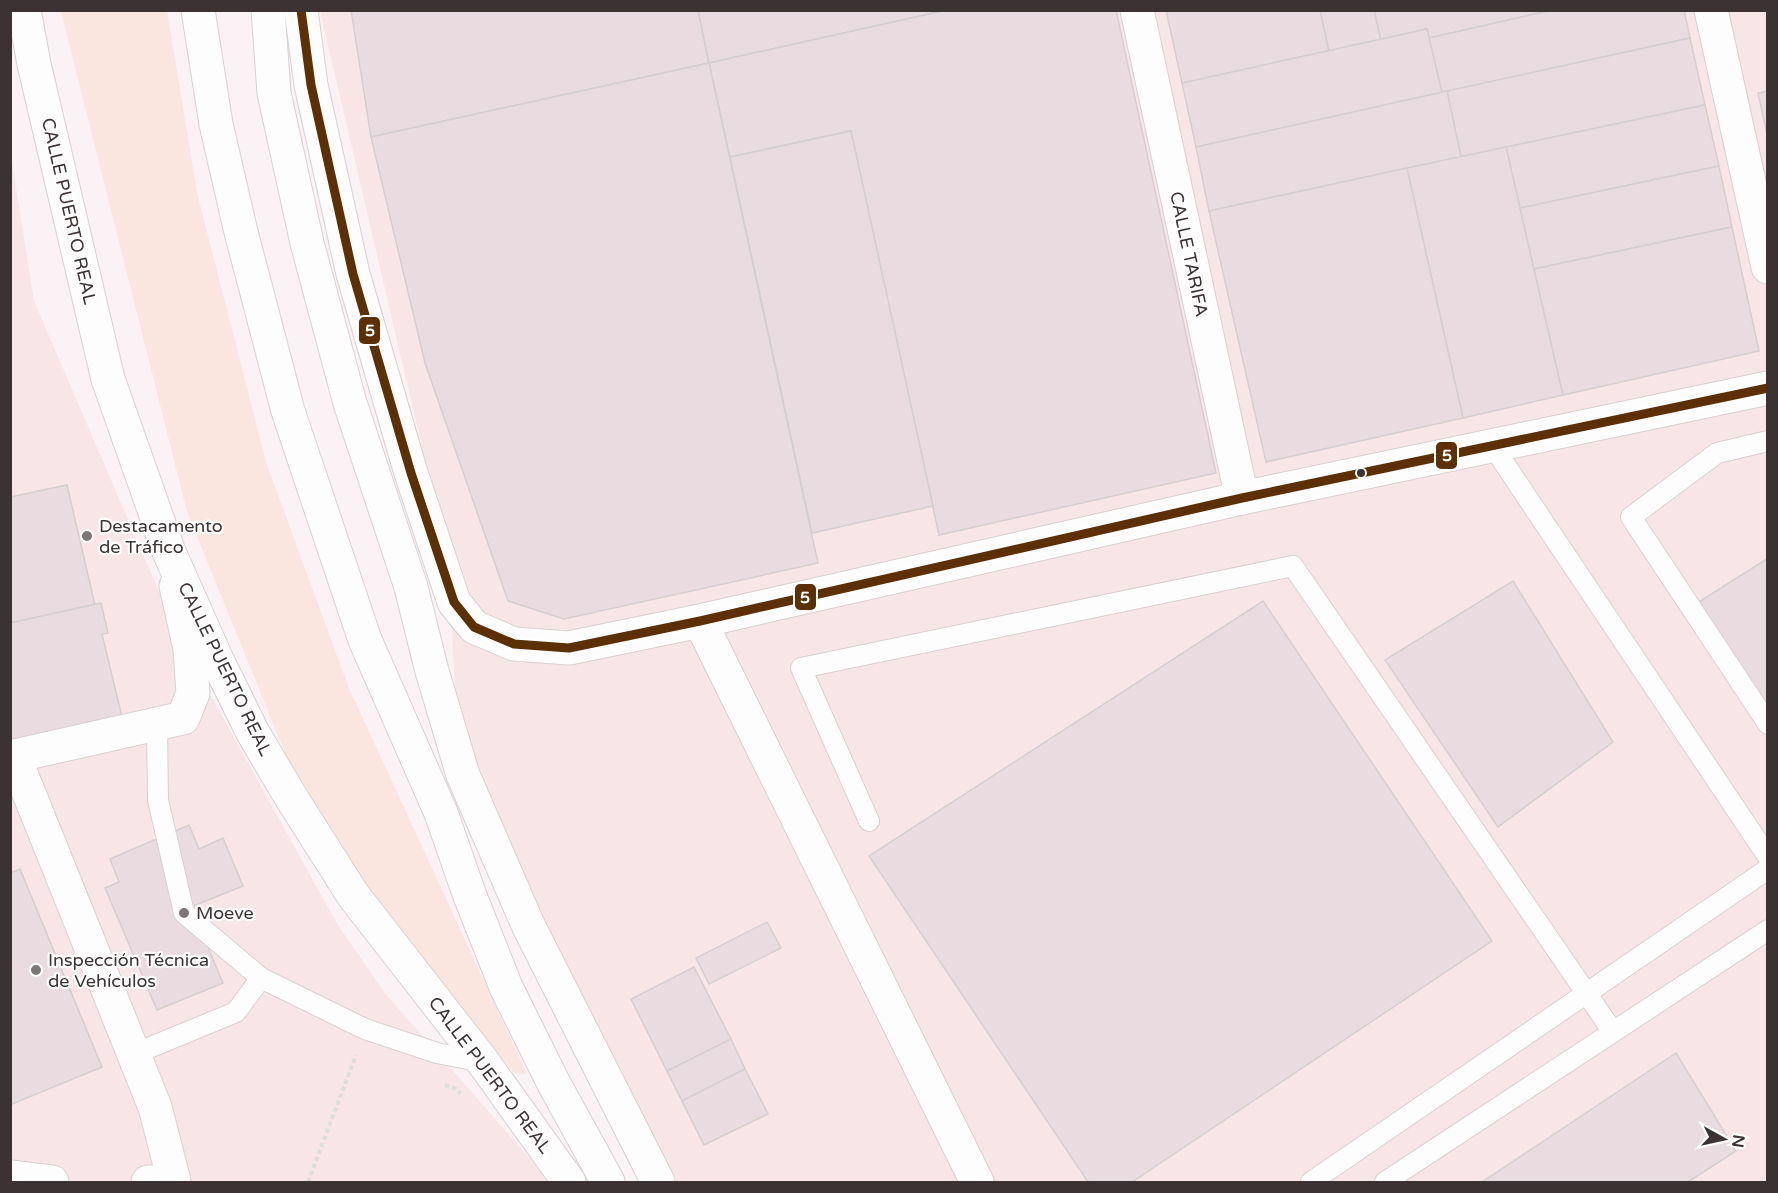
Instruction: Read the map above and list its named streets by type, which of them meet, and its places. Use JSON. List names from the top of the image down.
{
  "streets": {
    "main road": ["CALLE PUERTO REAL", "CALLE TARIFA"]
  },
  "places": ["Destacamento de Tráfico", "Moeve", "Inspección Técnica de Vehículos"],
  "lines": ["transit line 5"],
  "north": "right"
}
